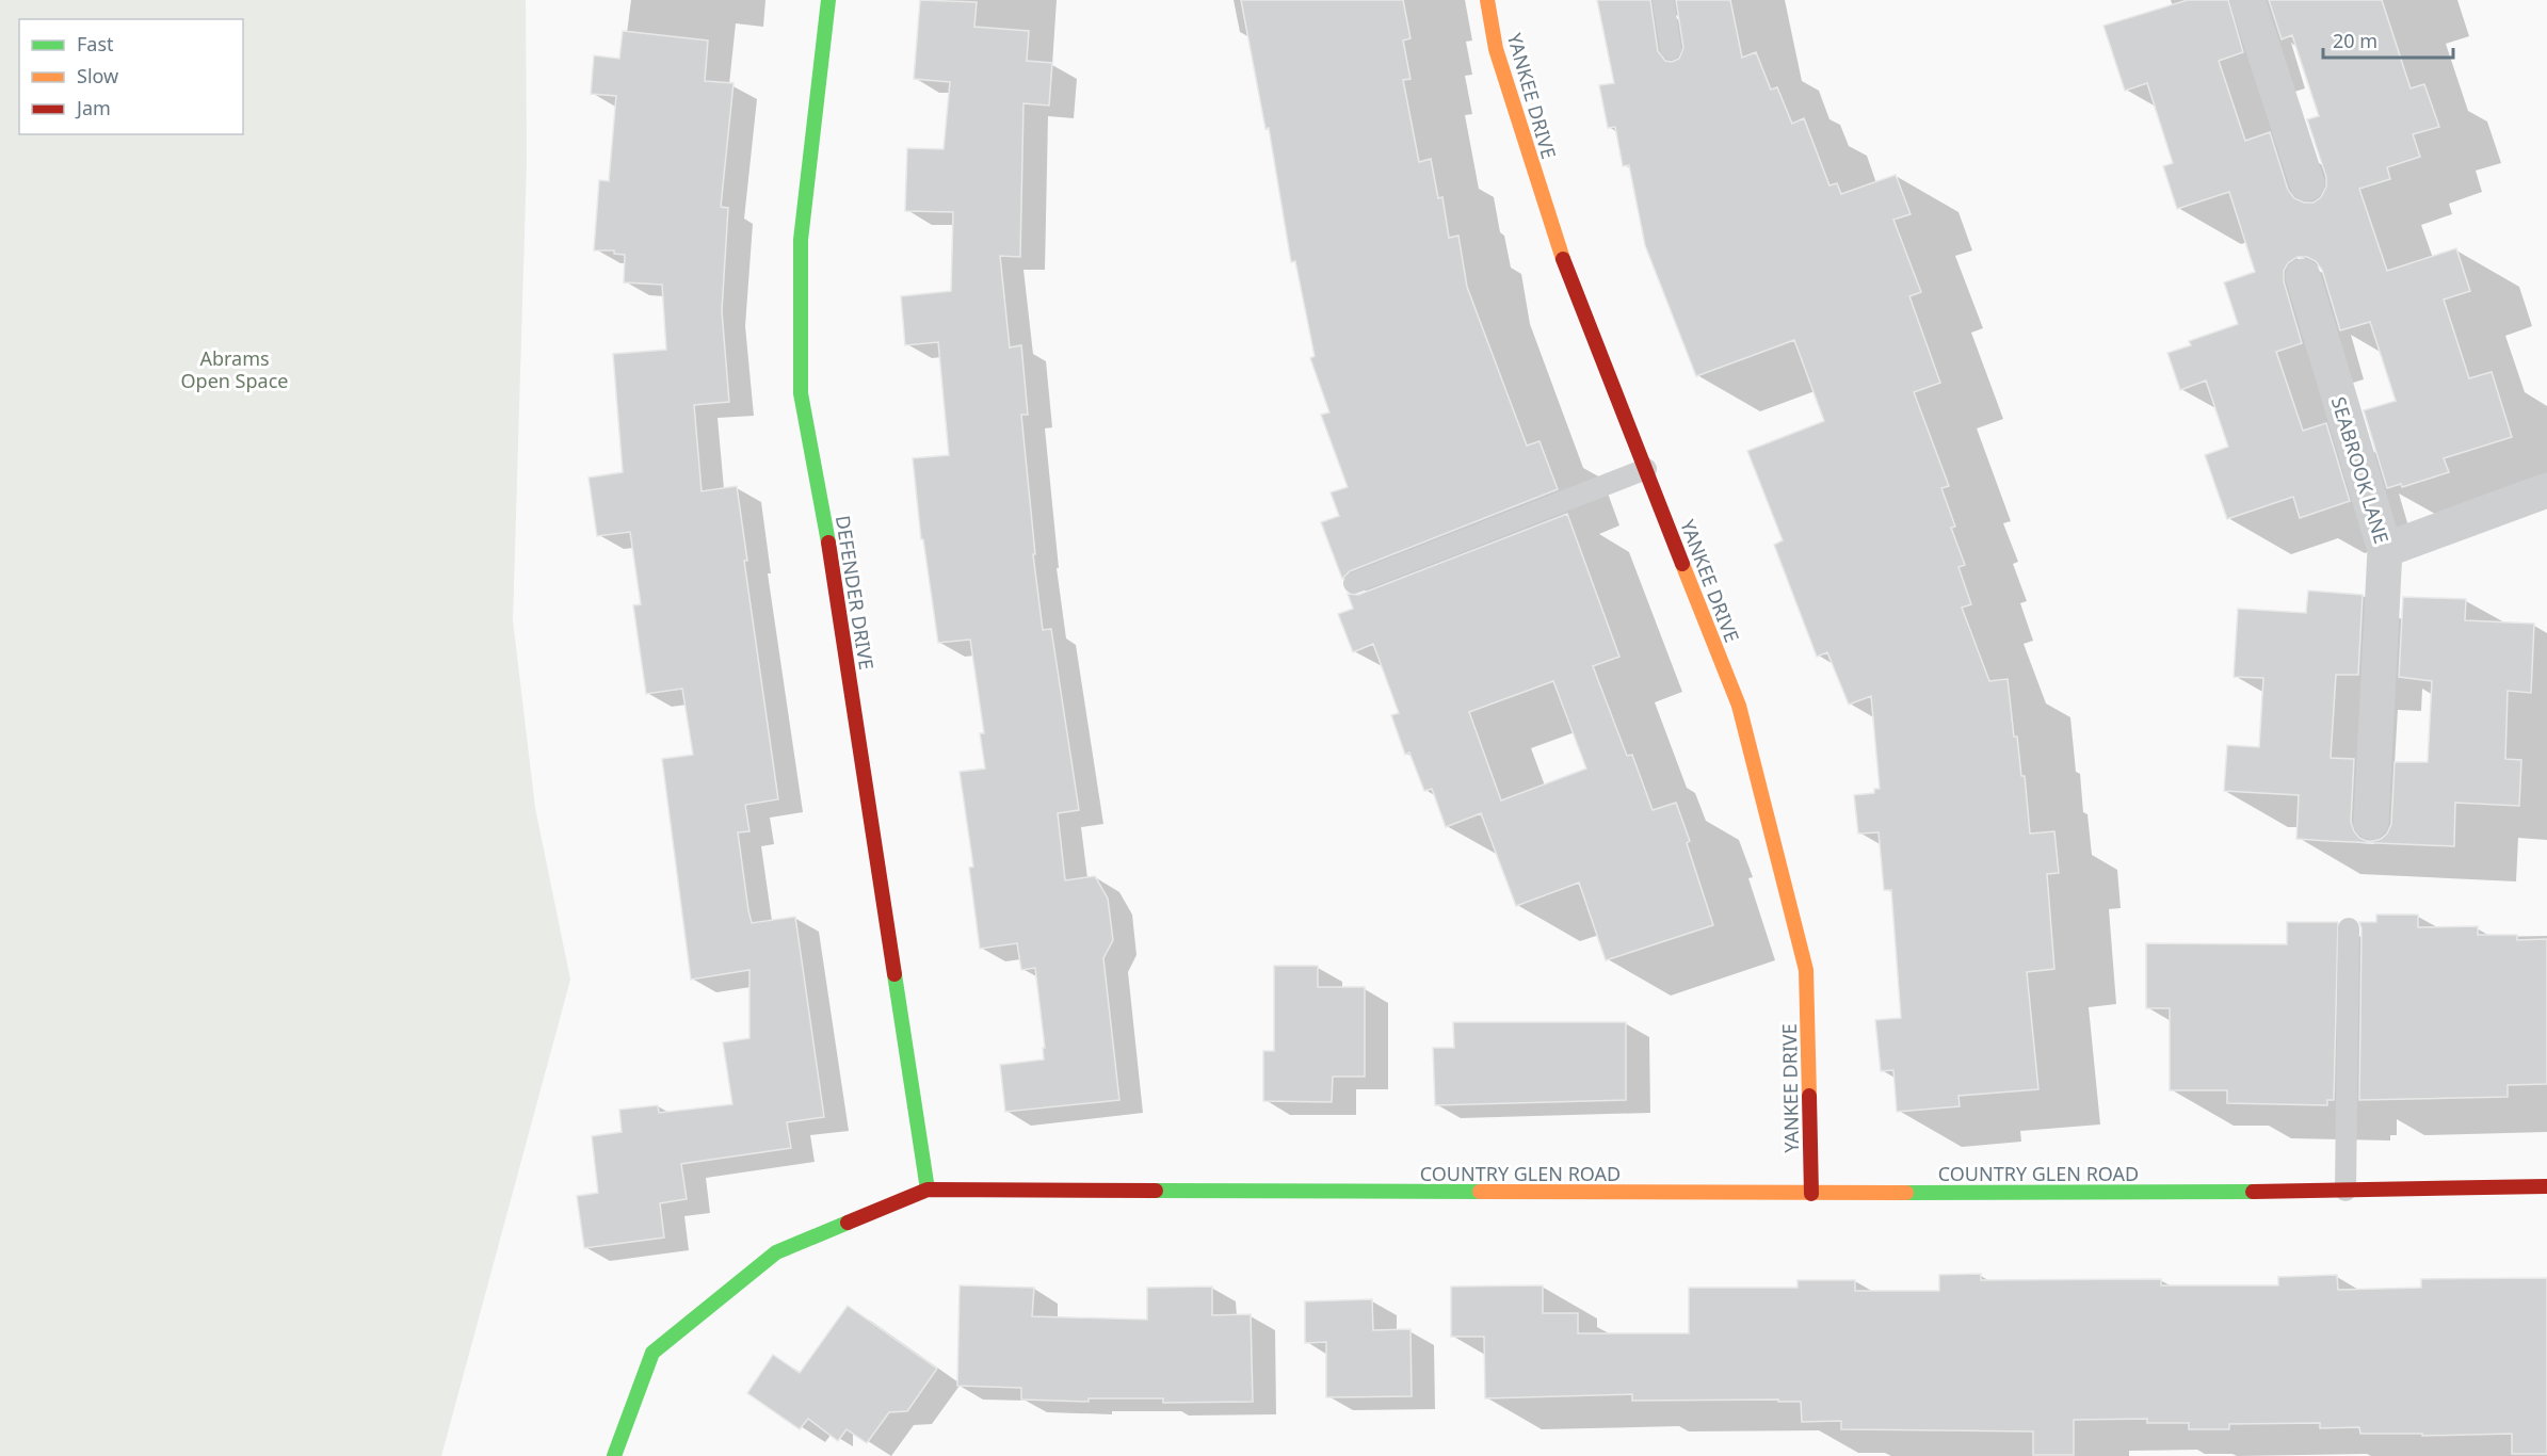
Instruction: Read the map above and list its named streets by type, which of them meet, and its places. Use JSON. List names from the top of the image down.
{
  "streets": {
    "street": [
      "YANKEE DRIVE",
      "SEABROOK LANE",
      "DEFENDER DRIVE",
      "COUNTRY GLEN ROAD"
    ]
  },
  "crossings": [
    ["YANKEE DRIVE", "COUNTRY GLEN ROAD"],
    ["DEFENDER DRIVE", "COUNTRY GLEN ROAD"]
  ],
  "parks": ["Abrams Open Space"],
  "legend": ["Fast", "Slow", "Jam"],
  "scale_bar": "20 m"
}
